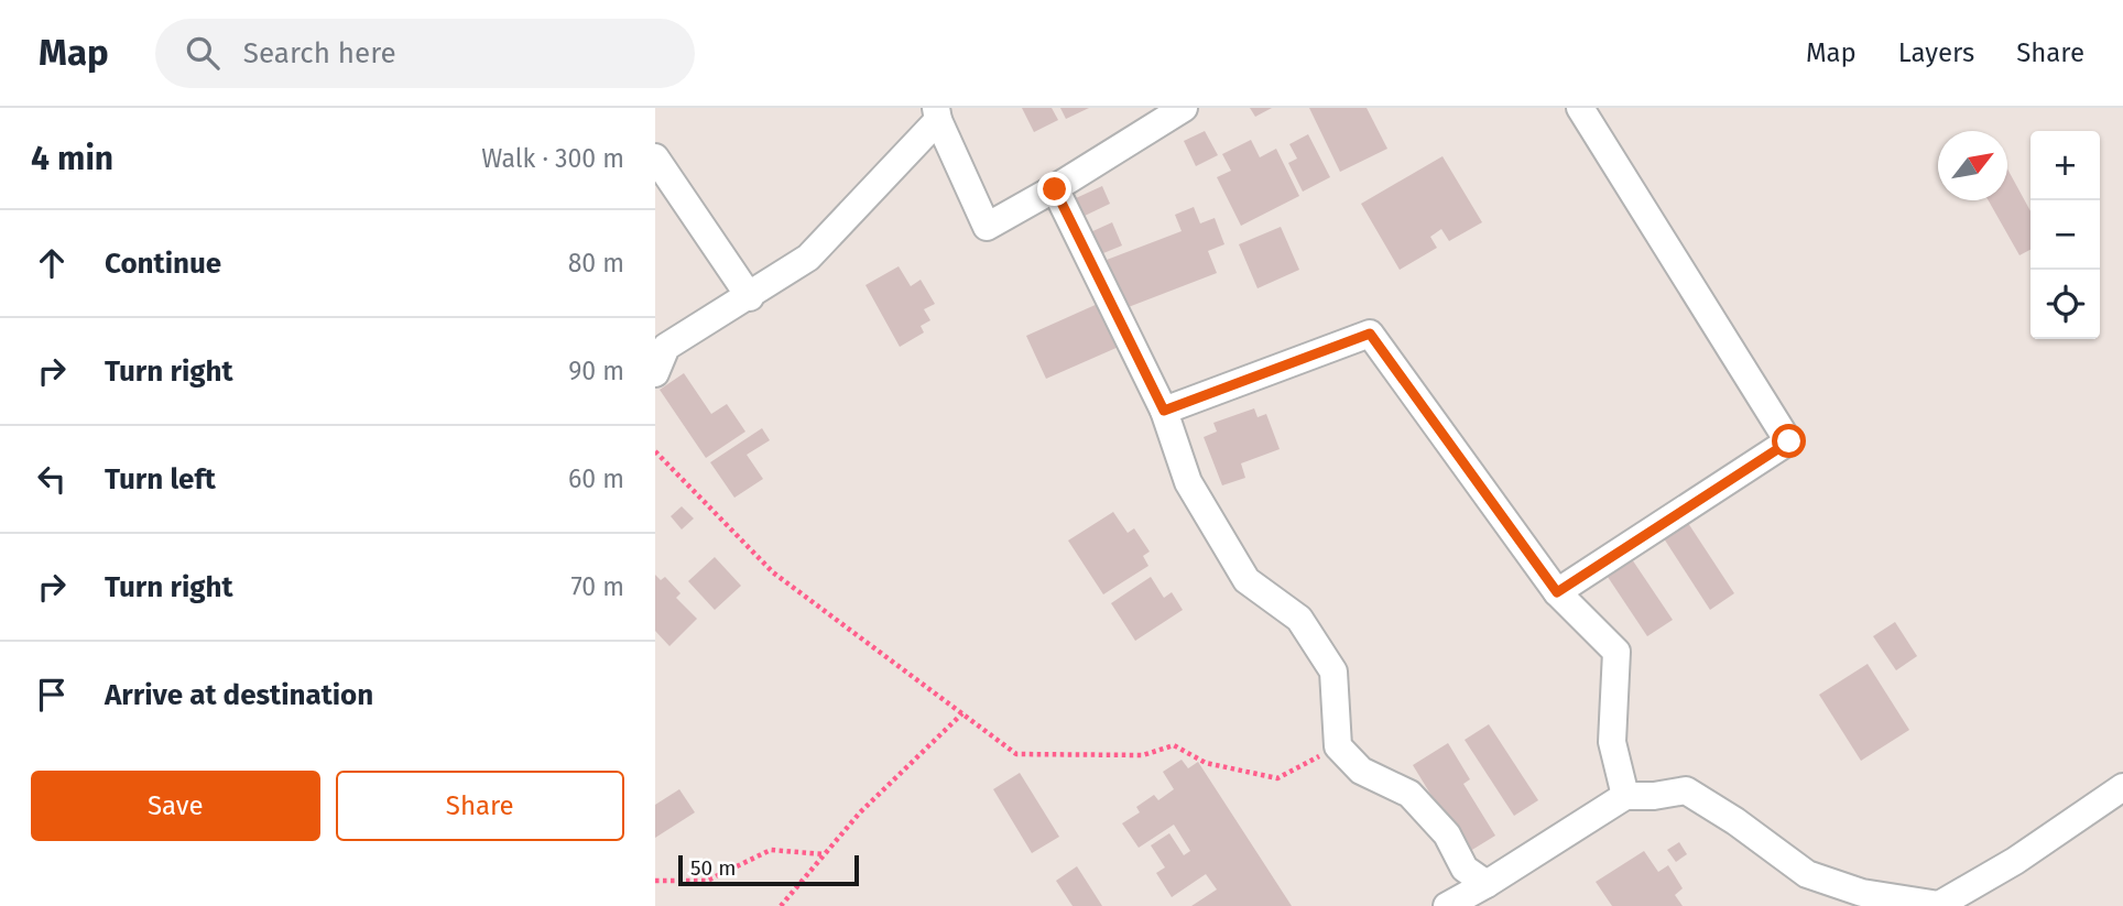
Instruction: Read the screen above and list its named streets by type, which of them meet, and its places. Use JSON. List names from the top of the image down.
{
  "scale_bar": "50 m",
  "north": "top right",
  "page": {
    "header": "Map",
    "search": "Search here",
    "nav": ["Map", "Layers", "Share"],
    "heading": ["4 min", "Walk · 300 m"],
    "map_buttons": ["+", "−"],
    "list": [
      ["Continue", "80 m"],
      ["Turn right", "90 m"],
      ["Turn left", "60 m"],
      ["Turn right", "70 m"],
      "Arrive at destination"
    ],
    "buttons": ["Save", "Share"],
    "scale": "50 m"
  }
}
